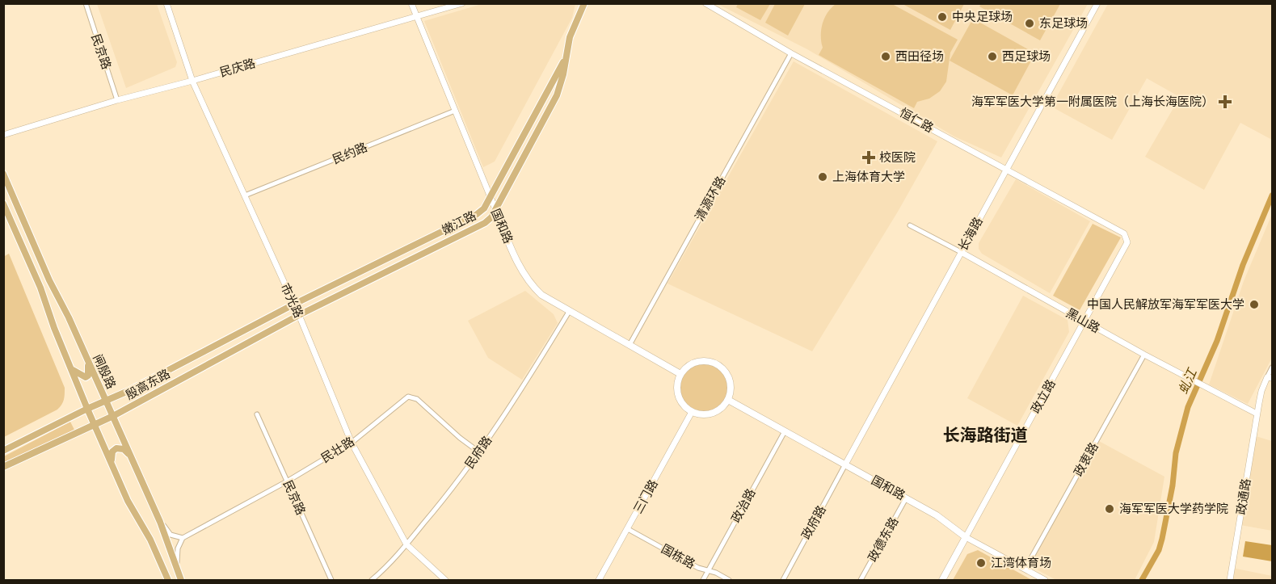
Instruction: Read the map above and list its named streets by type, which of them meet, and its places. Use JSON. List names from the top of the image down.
{
  "streets": {
    "main road": [
      "嫩江路",
      "国和路",
      "闸殷路",
      "殷高东路",
      "政立路"
    ],
    "street": [
      "民京路",
      "民庆路",
      "恒仁路",
      "民约路",
      "清源环路",
      "长海路",
      "市光路",
      "黑山路",
      "民壮路",
      "民府路",
      "政衷路",
      "三门路",
      "政通路",
      "政治路",
      "政府路",
      "政德东路",
      "国栋路"
    ]
  },
  "crossings": [
    ["民京路", "民庆路"],
    ["民京路", "民壮路"],
    ["民庆路", "国和路"],
    ["民庆路", "市光路"],
    ["恒仁路", "清源环路"],
    ["恒仁路", "长海路"],
    ["恒仁路", "政立路"],
    ["民约路", "国和路"],
    ["民约路", "市光路"],
    ["清源环路", "国和路"],
    ["嫩江路", "国和路"],
    ["嫩江路", "市光路"],
    ["嫩江路", "殷高东路"],
    ["国和路", "长海路"],
    ["国和路", "政立路"],
    ["国和路", "民府路"],
    ["国和路", "三门路"],
    ["国和路", "政治路"],
    ["国和路", "政府路"],
    ["国和路", "政德东路"],
    ["长海路", "黑山路"],
    ["长海路", "政府路"],
    ["市光路", "殷高东路"],
    ["市光路", "民壮路"],
    ["市光路", "民府路"],
    ["黑山路", "政立路"],
    ["黑山路", "政衷路"],
    ["黑山路", "政通路"],
    ["闸殷路", "殷高东路"],
    ["民壮路", "民府路"],
    ["三门路", "国栋路"],
    ["政治路", "国栋路"]
  ],
  "districts": ["长海路街道"],
  "water": ["虬江"],
  "places": {
    "other": [
      "中央足球场",
      "东足球场",
      "西田径场",
      "西足球场",
      "上海体育大学",
      "中国人民解放军海军军医大学",
      "海军军医大学药学院",
      "江湾体育场"
    ],
    "health": ["海军军医大学第一附属医院（上海长海医院）", "校医院"]
  }
}
